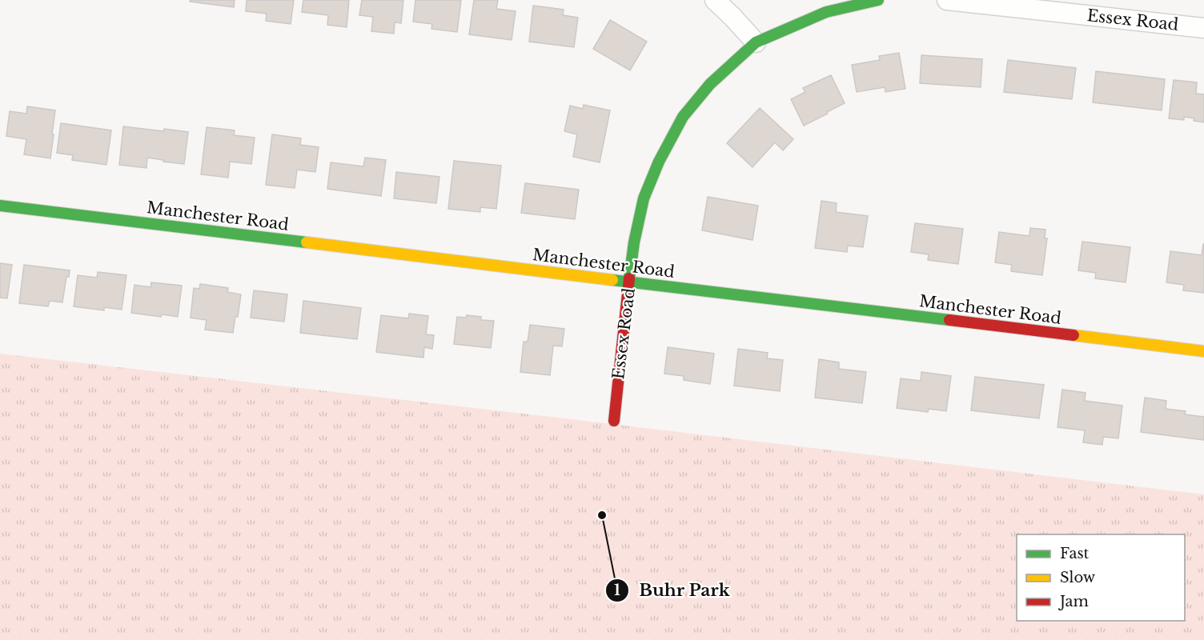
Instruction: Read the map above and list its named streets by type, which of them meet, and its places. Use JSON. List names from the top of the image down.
{
  "streets": {
    "street": ["Essex Road", "Manchester Road"]
  },
  "crossings": [
    ["Essex Road", "Manchester Road"]
  ],
  "places": ["Buhr Park"],
  "legend": ["Fast", "Slow", "Jam"]
}
